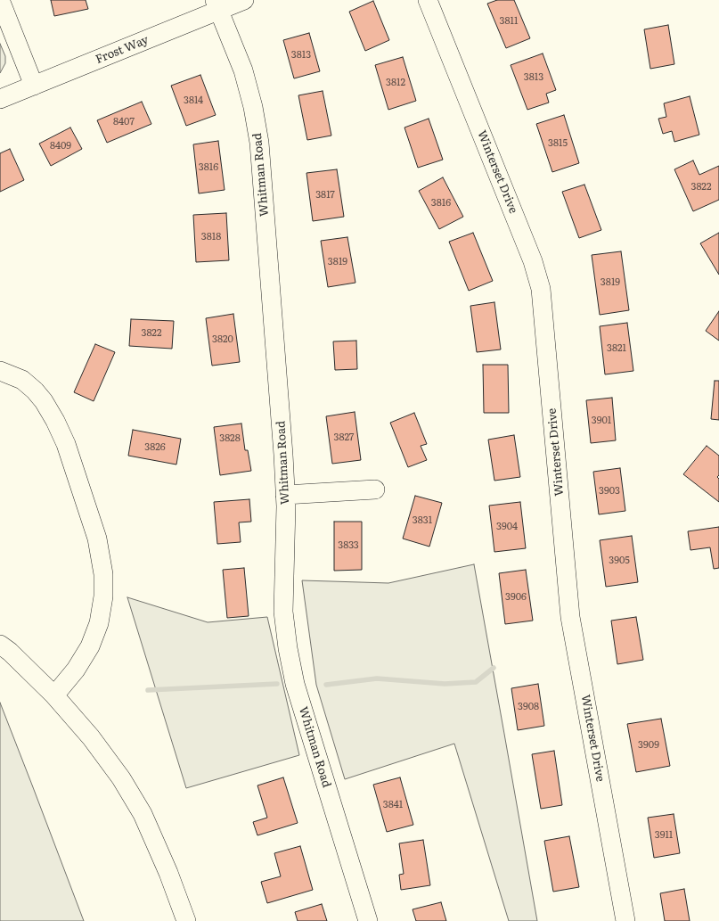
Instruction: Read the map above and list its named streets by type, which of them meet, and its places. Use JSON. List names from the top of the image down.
{
  "streets": {
    "street": ["Frost Way", "Winterset Drive", "Whitman Road"]
  },
  "crossings": [
    ["Frost Way", "Whitman Road"]
  ],
  "house_numbers": [
    "3811",
    "3813",
    "3813",
    "3812",
    "3814",
    "8407",
    "3815",
    "8409",
    "3816",
    "3822",
    "3817",
    "3816",
    "3818",
    "3819",
    "3819",
    "3822",
    "3820",
    "3821",
    "3901",
    "3827",
    "3828",
    "3826",
    "3903",
    "3831",
    "3904",
    "3833",
    "3905",
    "3906",
    "3908",
    "3909",
    "3841",
    "3911"
  ]
}
